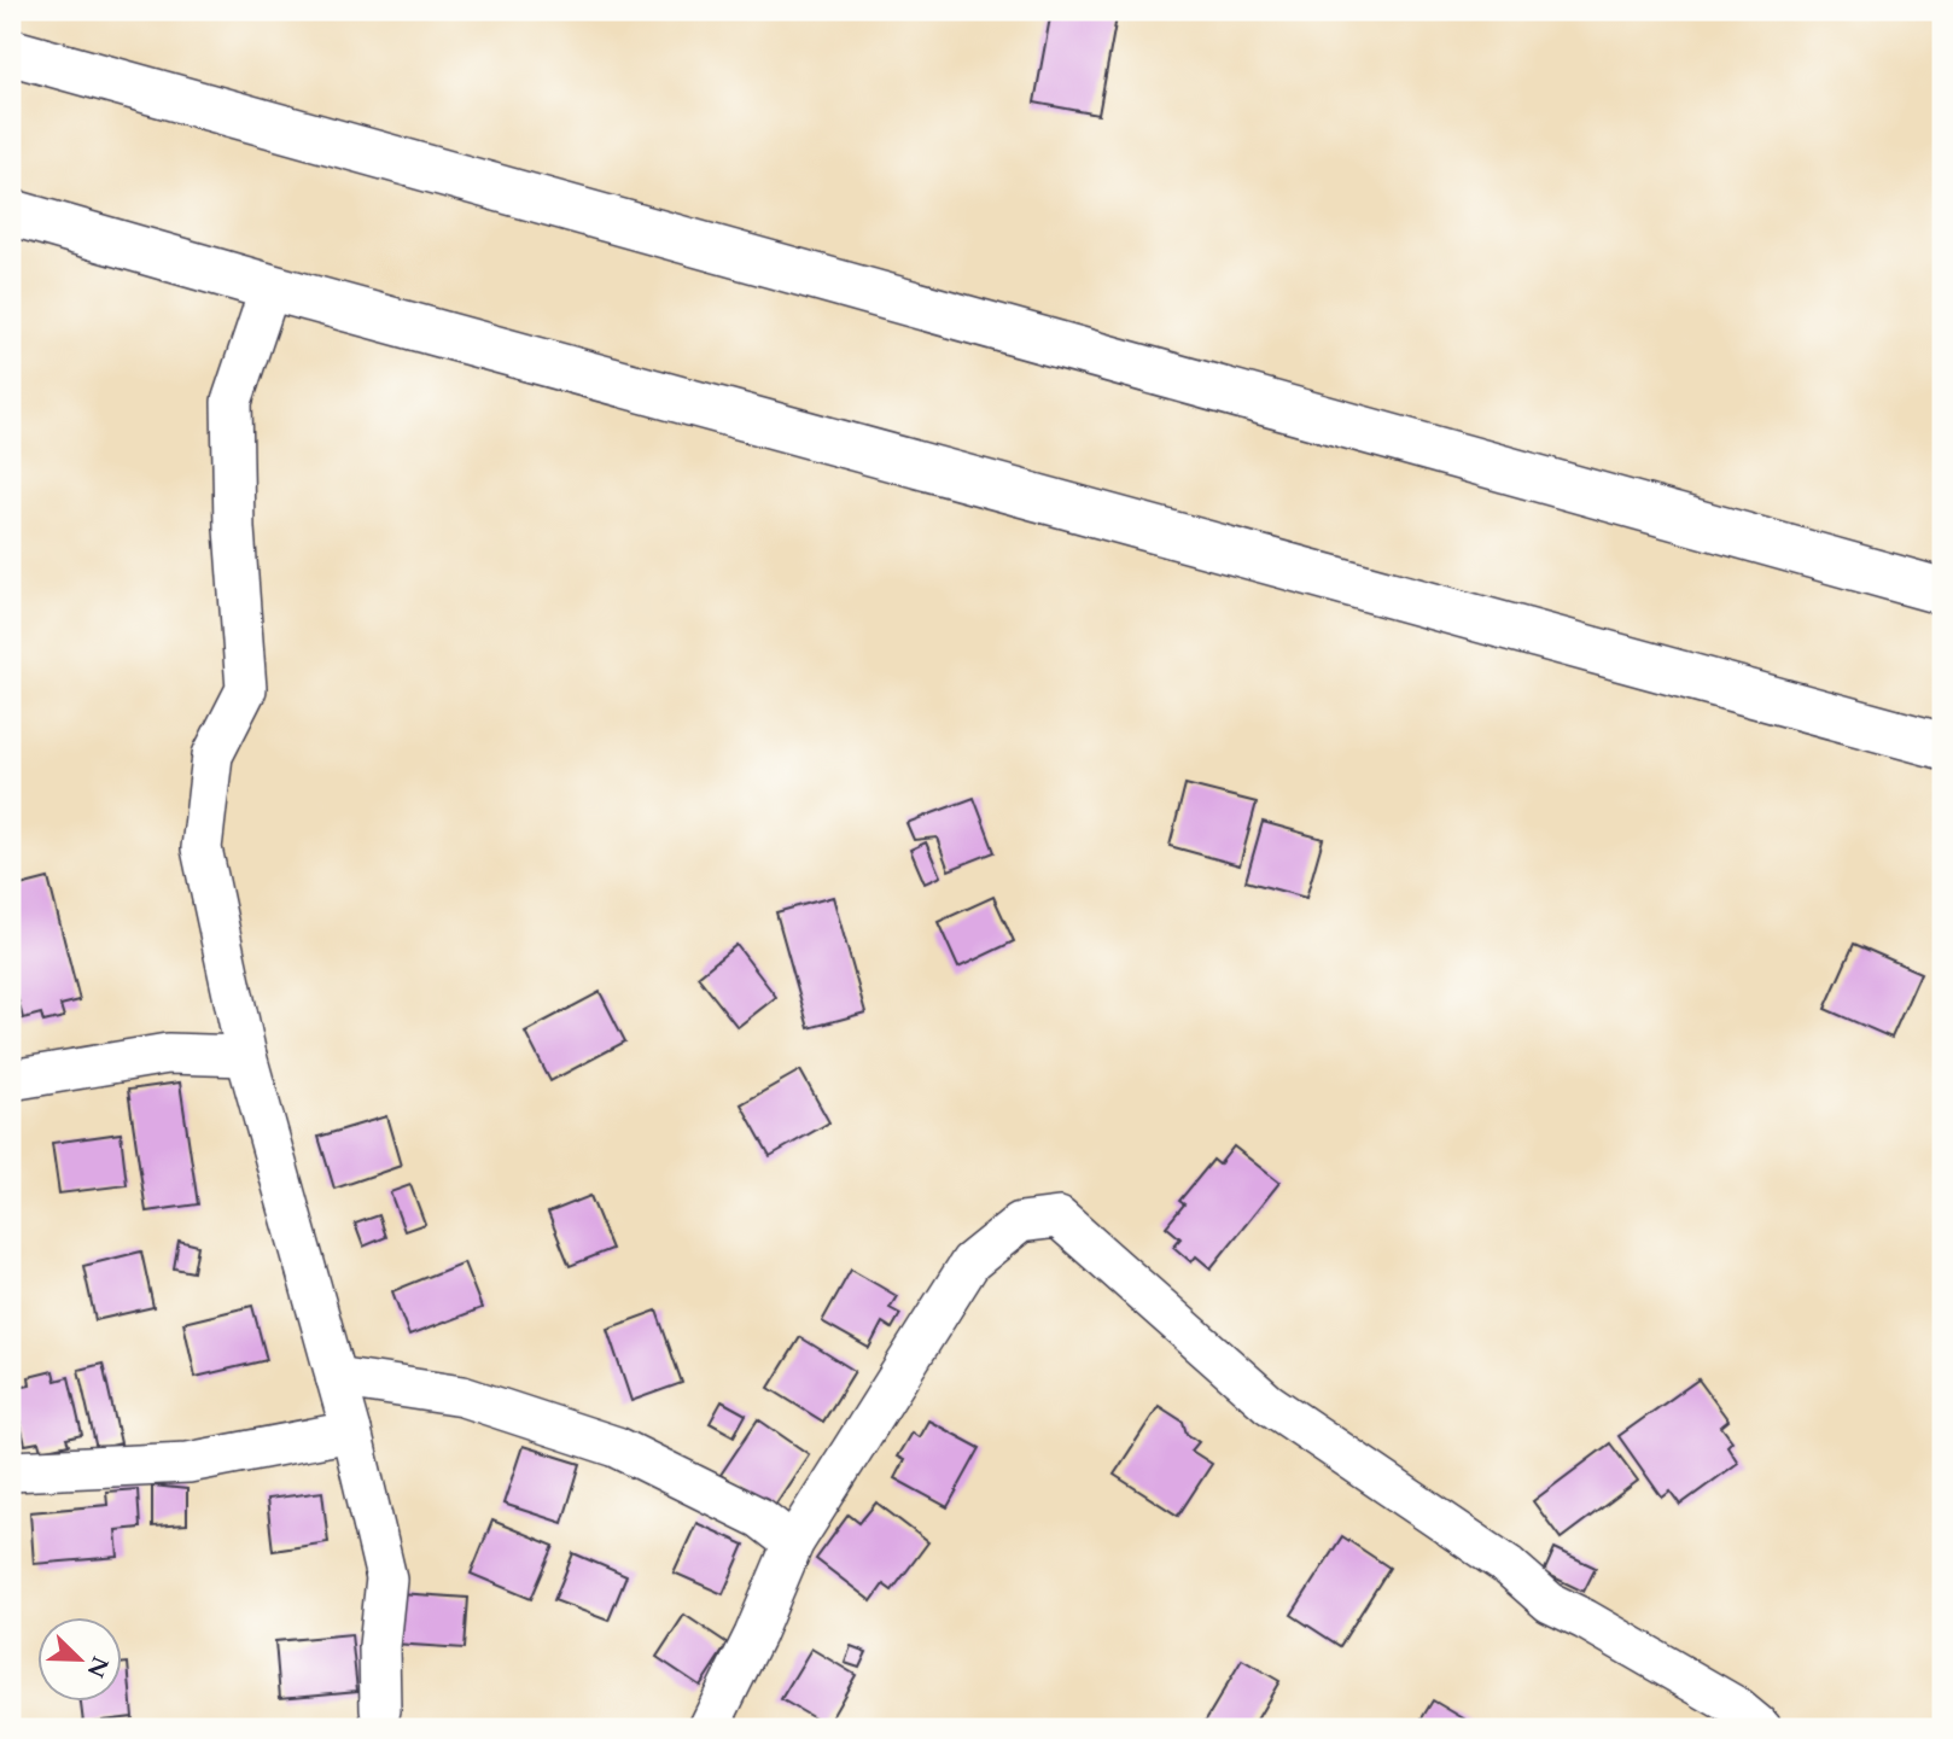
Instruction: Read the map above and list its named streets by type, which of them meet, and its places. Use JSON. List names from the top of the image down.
{
  "north": "bottom right"
}
